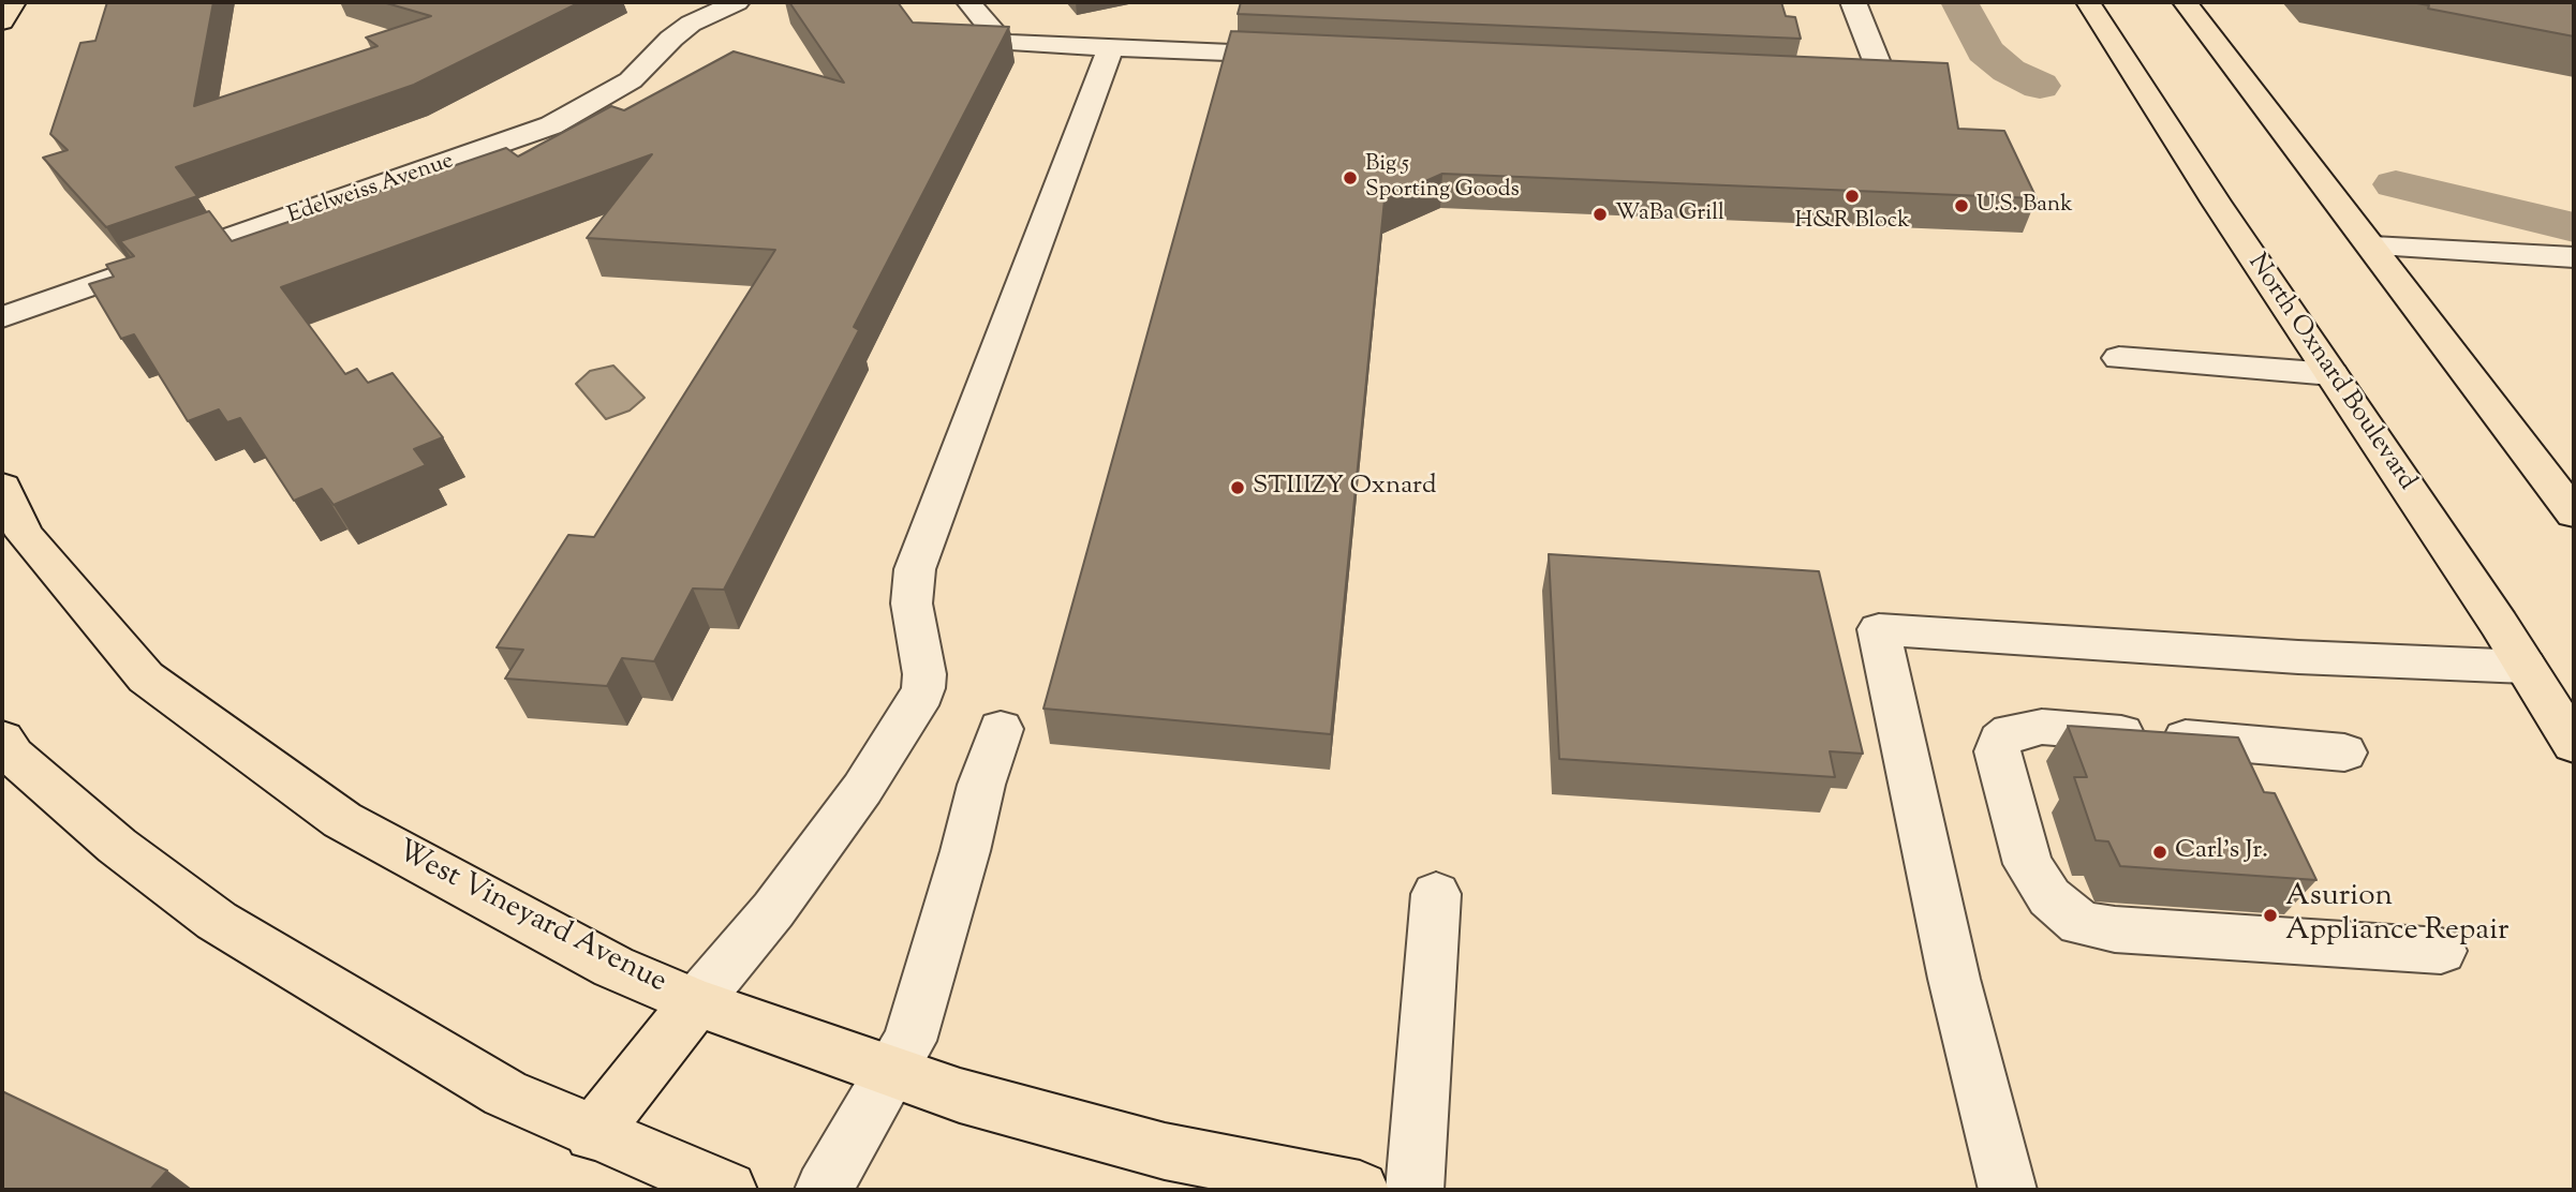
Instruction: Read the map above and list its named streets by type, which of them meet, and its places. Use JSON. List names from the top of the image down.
{
  "streets": {
    "main road": ["North Oxnard Boulevard", "West Vineyard Avenue"],
    "street": ["Edelweiss Avenue"]
  },
  "places": [
    "Big 5 Sporting Goods",
    "H&R Block",
    "U.S. Bank",
    "WaBa Grill",
    "STIIIZY Oxnard",
    "Carl's Jr.",
    "Asurion Appliance Repair"
  ]
}
